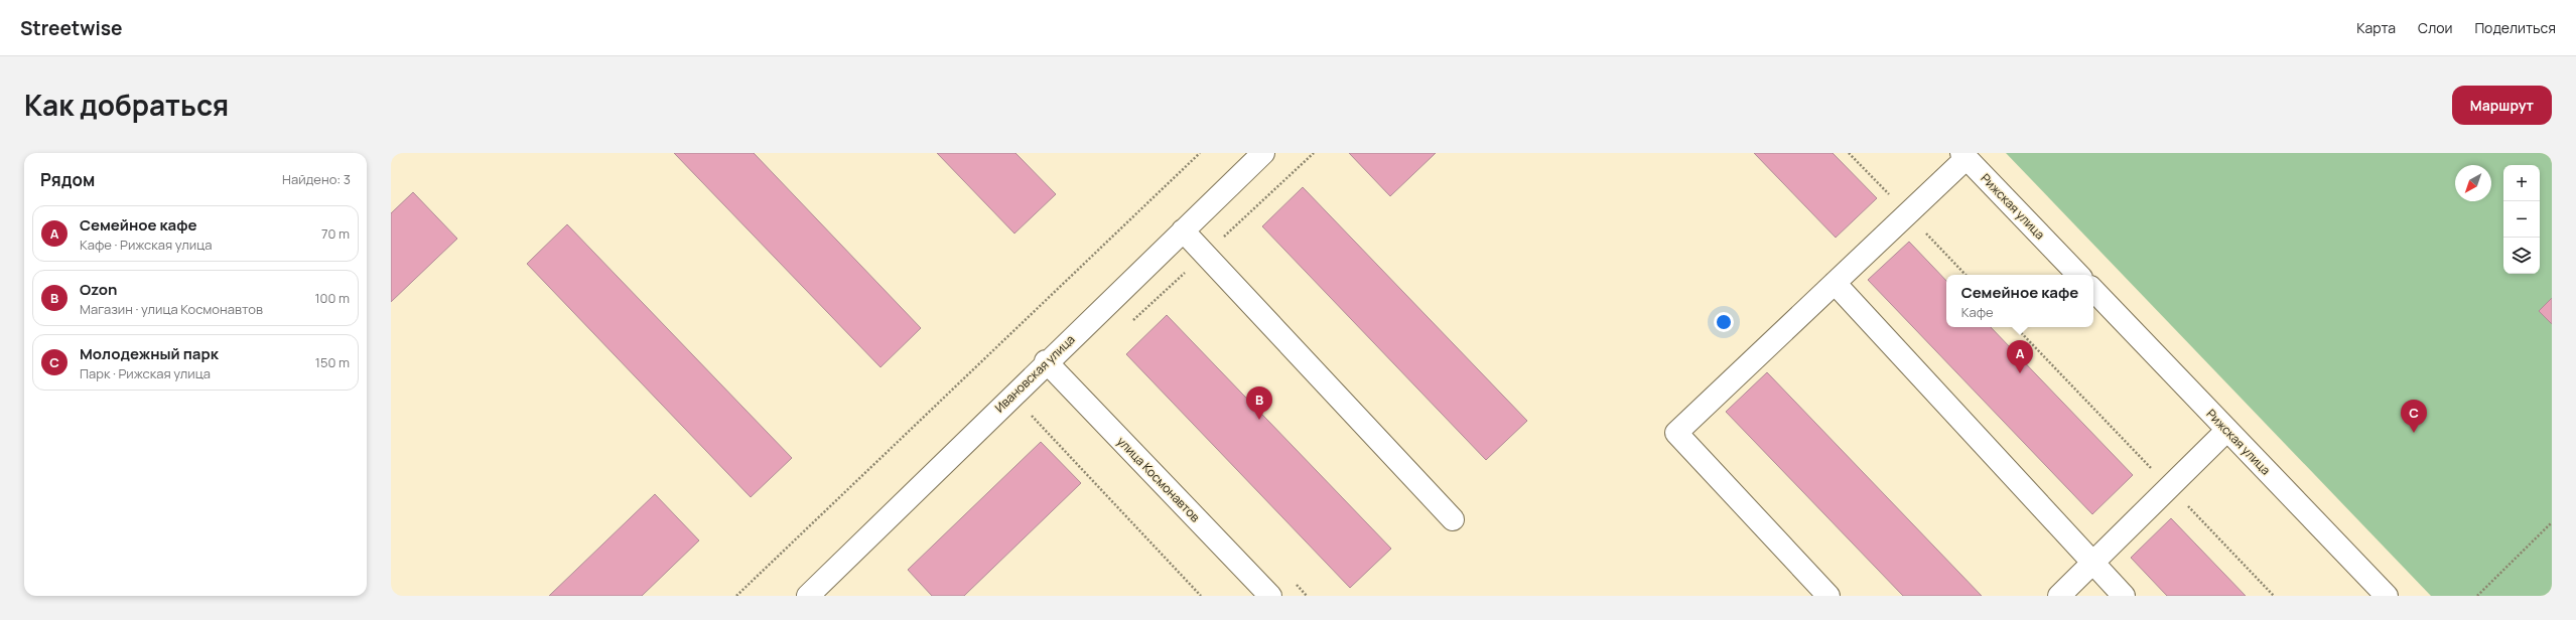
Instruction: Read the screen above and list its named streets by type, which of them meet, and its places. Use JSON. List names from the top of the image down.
{
  "streets": {
    "street": ["Рижская улица", "Ивановская улица", "улица Космонавтов"]
  },
  "crossings": [
    ["Ивановская улица", "улица Космонавтов"]
  ],
  "north": "bottom left",
  "page": {
    "header": "Streetwise",
    "nav": ["Карта", "Слои", "Поделиться"],
    "title": "Как добраться",
    "buttons": "Маршрут",
    "heading": ["Рядом", "Найдено: 3"],
    "map_buttons": ["+", "−"],
    "list": [
      {
        "mark": "A",
        "name": "Семейное кафе",
        "note": "Кафе · Рижская улица",
        "value": "70 m"
      },
      {
        "mark": "B",
        "name": "Ozon",
        "note": "Магазин · улица Космонавтов",
        "value": "100 m"
      },
      {
        "mark": "C",
        "name": "Молодежный парк",
        "note": "Парк · Рижская улица",
        "value": "150 m"
      }
    ],
    "popup": ["Семейное кафе", "Кафе"],
    "pins": ["A", "B", "C"]
  }
}
